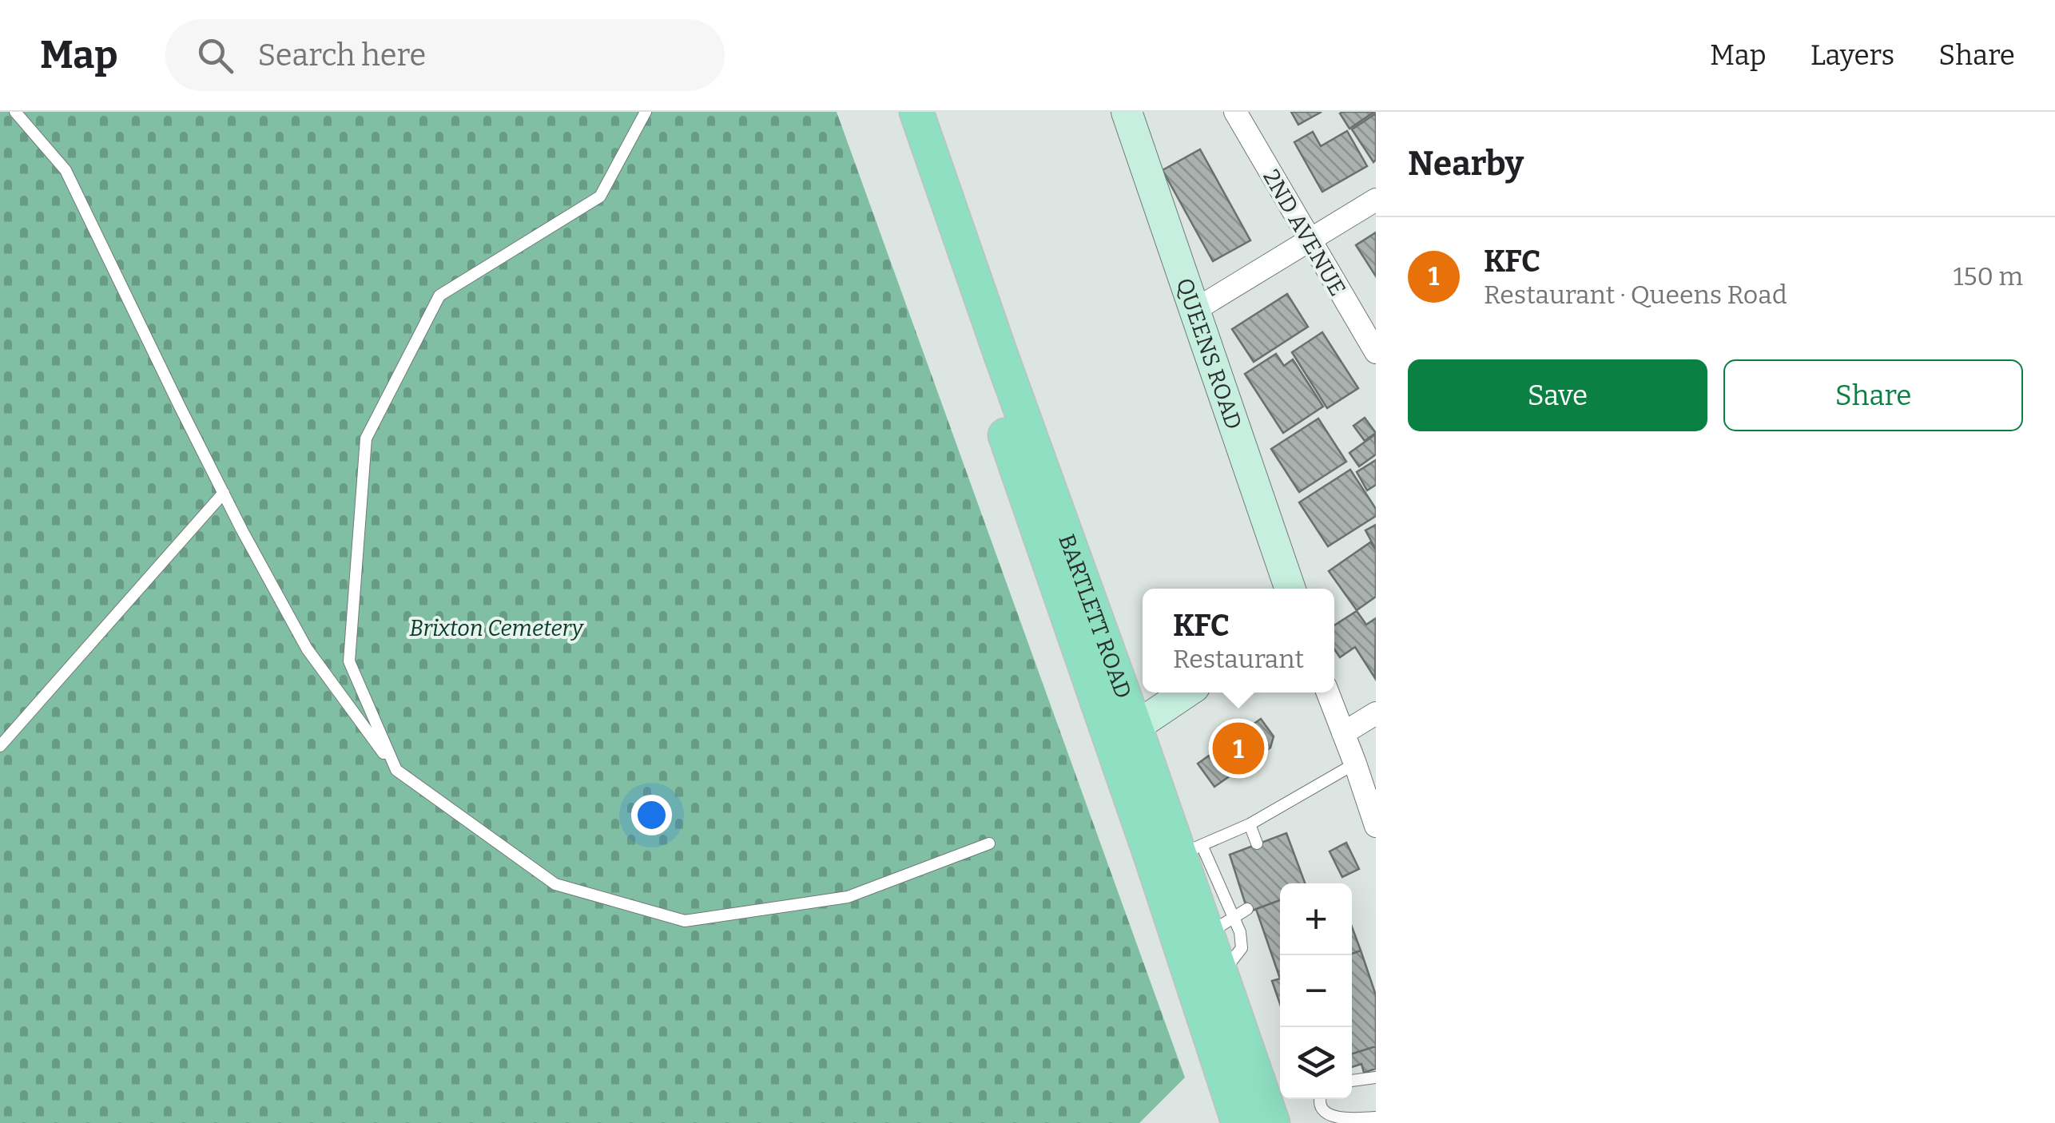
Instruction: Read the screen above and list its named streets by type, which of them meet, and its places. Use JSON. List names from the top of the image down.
{
  "streets": {
    "main road": ["QUEENS ROAD", "BARTLETT ROAD"],
    "street": ["2ND AVENUE"]
  },
  "parks": ["Brixton Cemetery"],
  "page": {
    "header": "Map",
    "search": "Search here",
    "nav": ["Map", "Layers", "Share"],
    "heading": "Nearby",
    "list": [
      {
        "mark": "1",
        "name": "KFC",
        "note": "Restaurant · Queens Road",
        "value": "150 m"
      }
    ],
    "buttons": ["Save", "Share"],
    "popup": ["KFC", "Restaurant"],
    "pins": "1",
    "map_buttons": ["+", "−"]
  }
}
